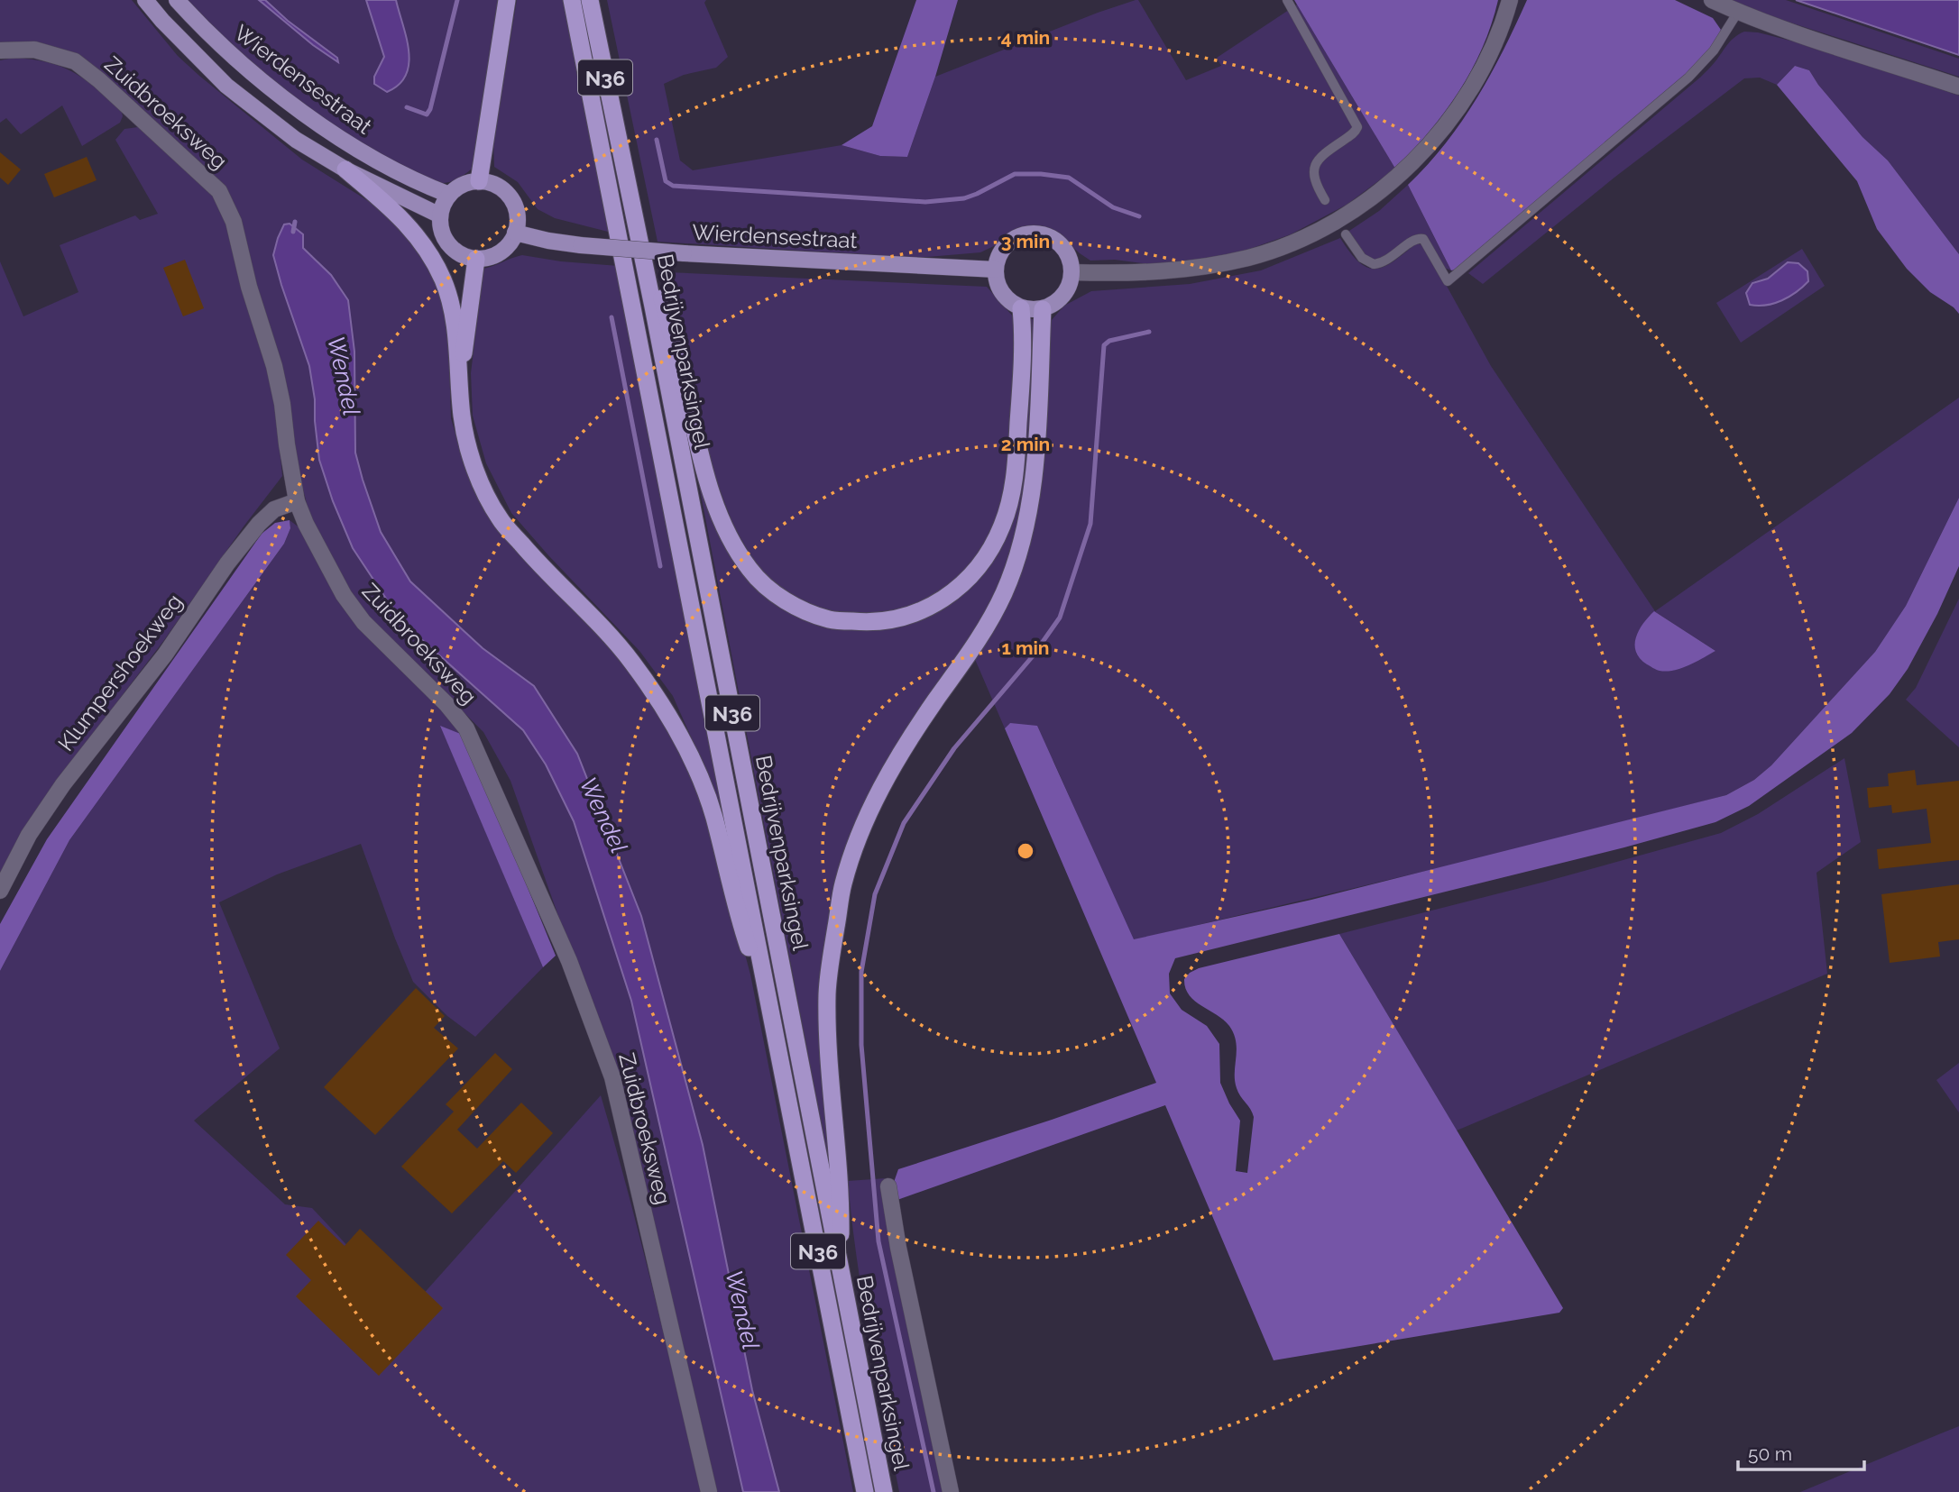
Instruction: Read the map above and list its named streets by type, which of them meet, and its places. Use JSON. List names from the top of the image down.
{
  "streets": {
    "highway": ["N36", "Bedrijvenparksingel"],
    "main road": ["Wierdensestraat"],
    "street": ["Zuidbroeksweg", "Klumpershoekweg"]
  },
  "crossings": [
    ["N36", "Wierdensestraat"],
    ["N36", "Bedrijvenparksingel"],
    ["Zuidbroeksweg", "Klumpershoekweg"]
  ],
  "water": ["Wendel"],
  "scale_bar": "50 m",
  "rings": [
    "4 min",
    "3 min",
    "2 min",
    "1 min"
  ]
}
